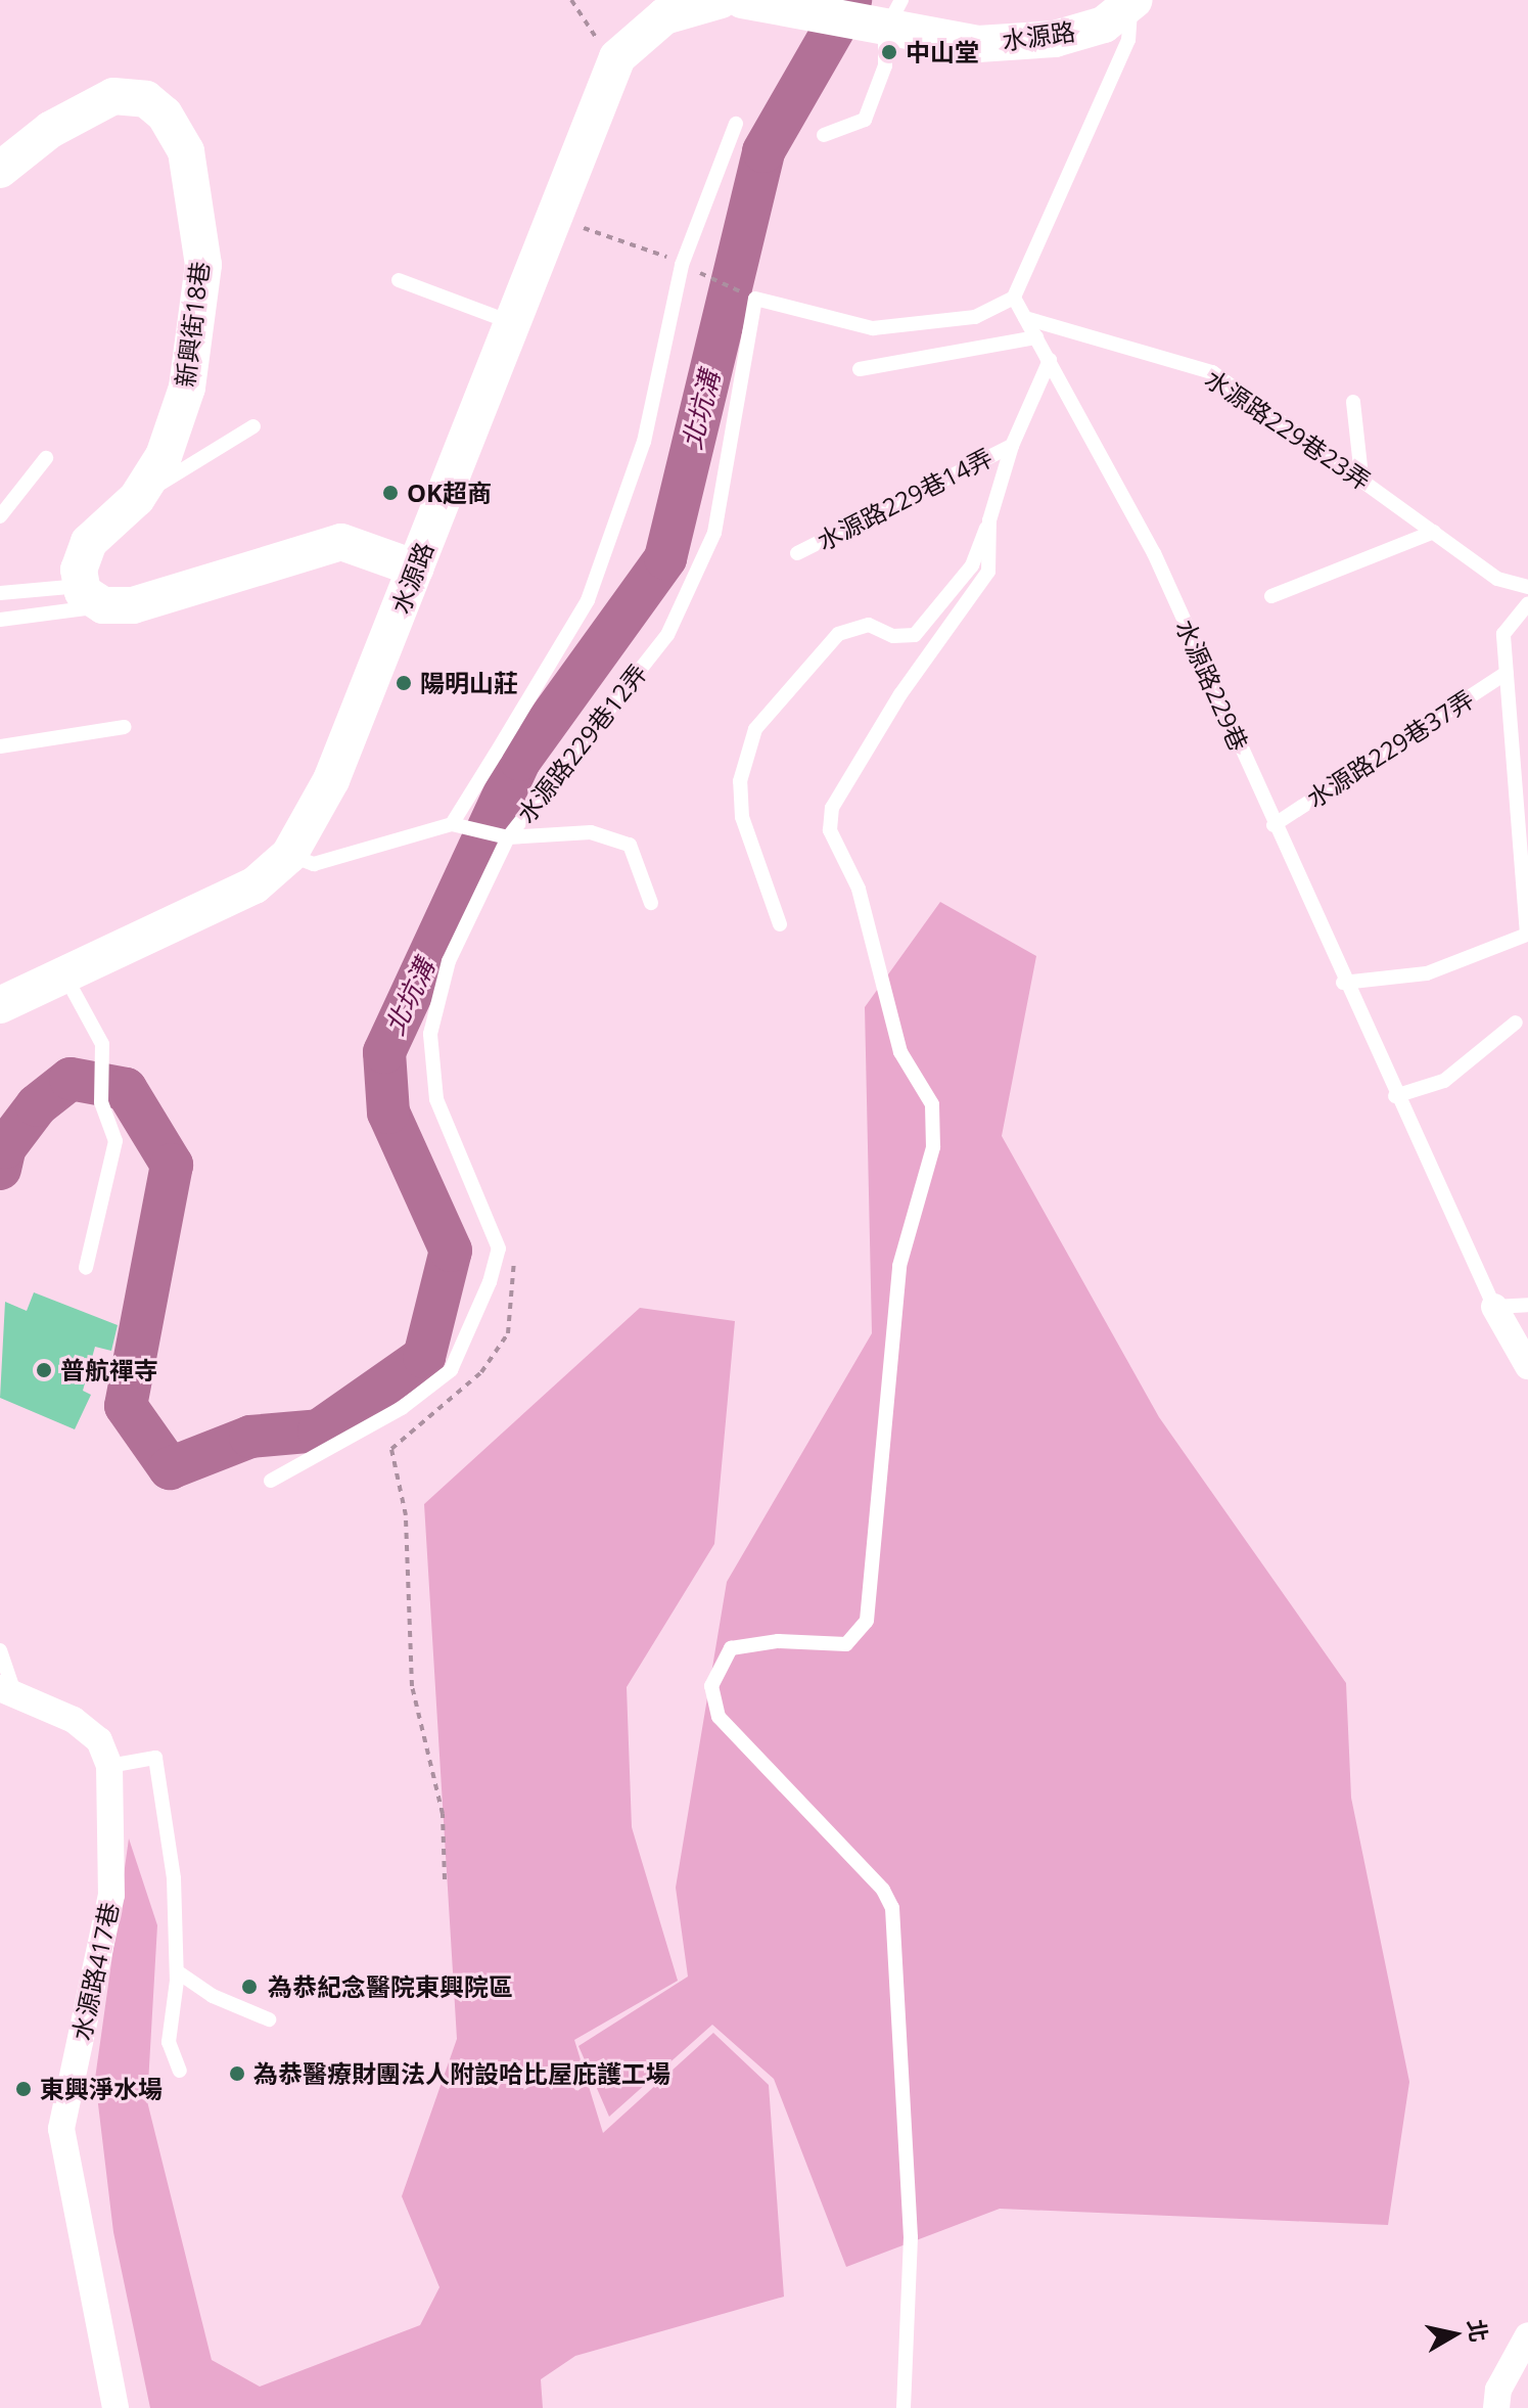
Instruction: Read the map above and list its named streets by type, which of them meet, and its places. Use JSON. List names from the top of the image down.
{
  "streets": {
    "street": [
      "水源路",
      "新興街18巷",
      "水源路229巷",
      "水源路417巷"
    ],
    "lane": [
      "水源路229巷23弄",
      "水源路229巷14弄",
      "水源路229巷12弄",
      "水源路229巷37弄"
    ]
  },
  "crossings": [
    ["水源路229巷23弄", "水源路229巷"],
    ["水源路229巷", "水源路229巷37弄"]
  ],
  "water": ["北坑溝"],
  "places": [
    "中山堂",
    "OK超商",
    "陽明山莊",
    "普航禪寺",
    "為恭紀念醫院東興院區",
    "為恭醫療財團法人附設哈比屋庇護工場",
    "東興淨水場"
  ],
  "north": "right"
}
